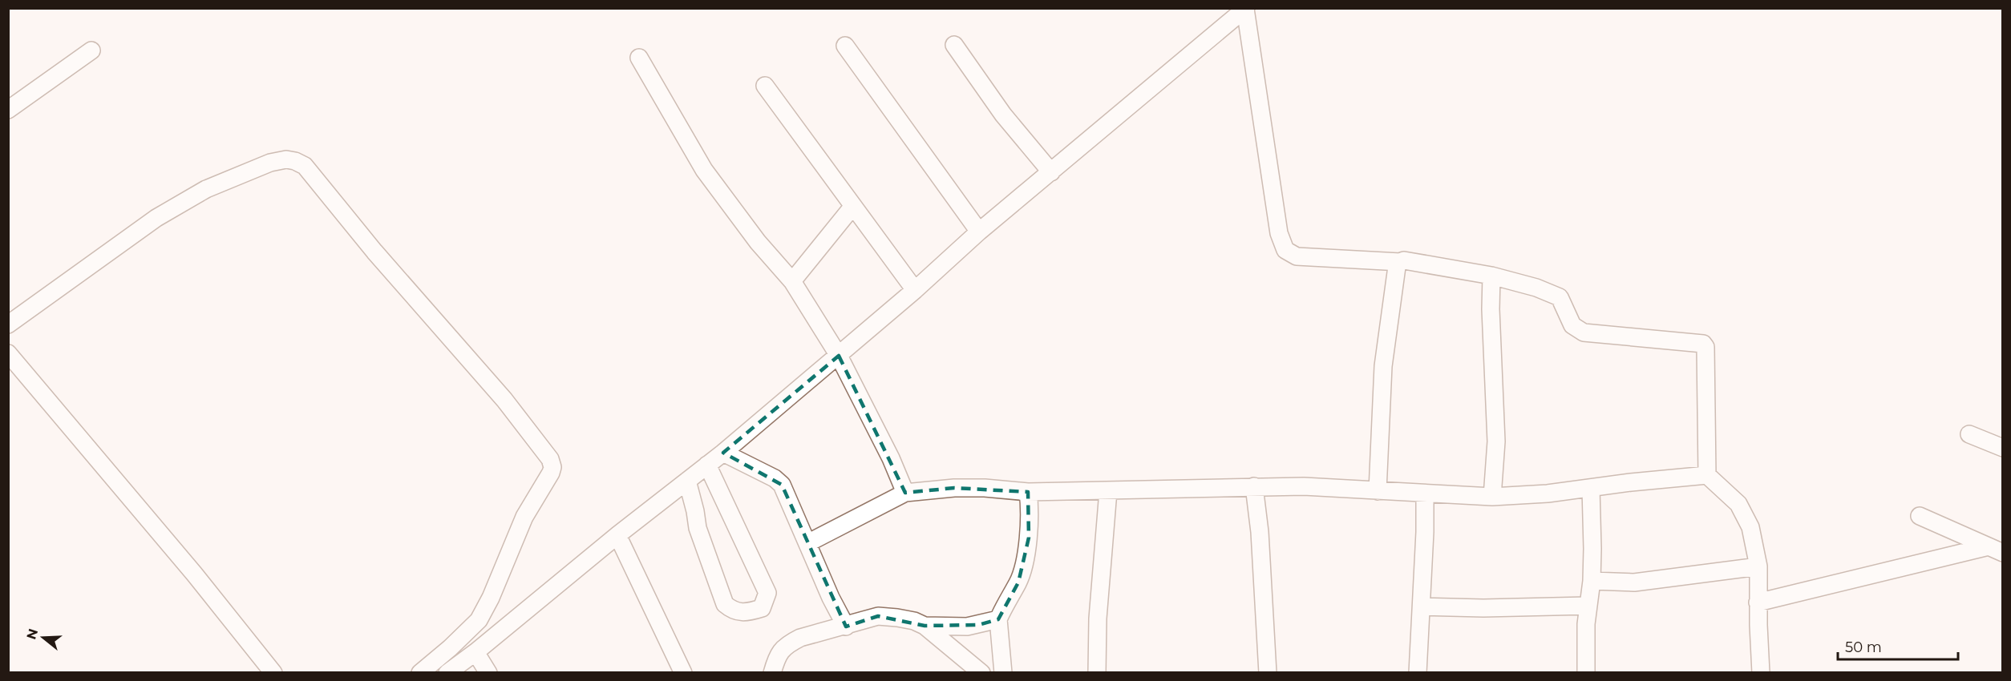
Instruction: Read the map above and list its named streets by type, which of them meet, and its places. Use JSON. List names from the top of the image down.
{
  "scale_bar": "50 m",
  "north": "left"
}
